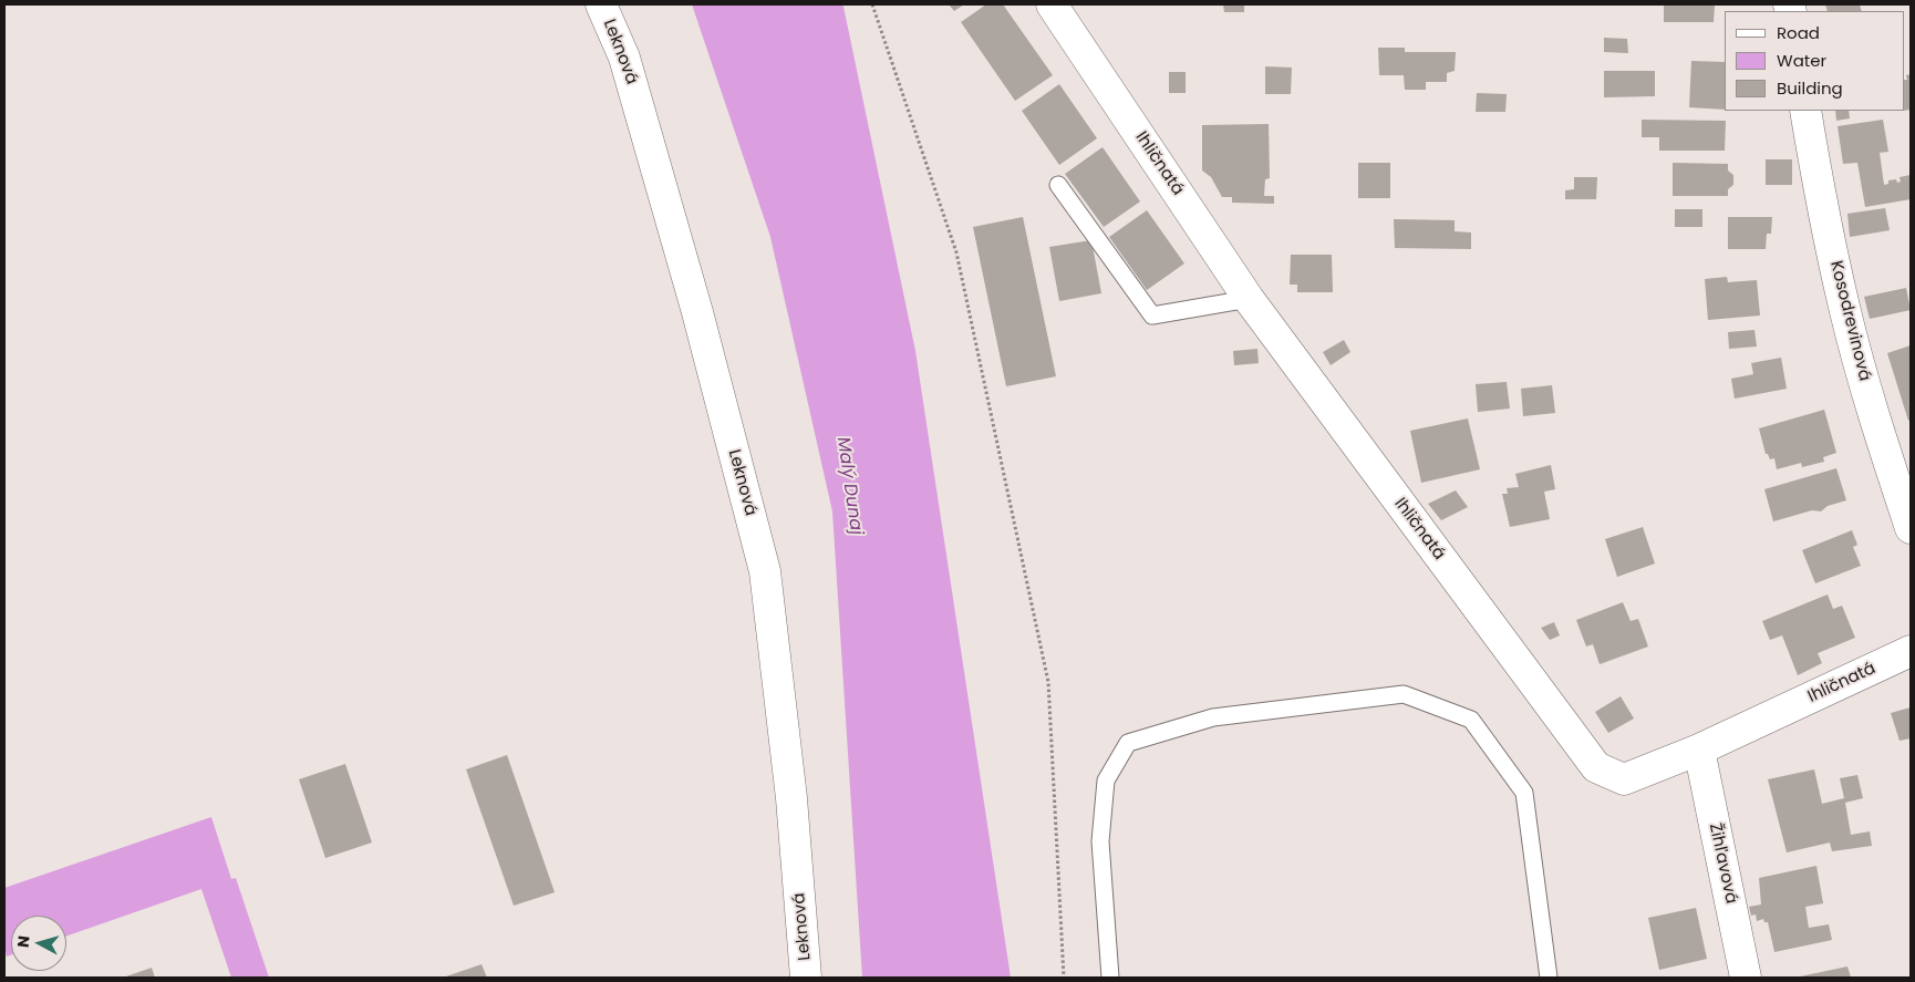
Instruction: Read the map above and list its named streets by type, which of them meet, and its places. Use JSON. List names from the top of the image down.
{
  "streets": {
    "street": [
      "Leknová",
      "Ihličnatá",
      "Kosodrevinová",
      "Žihľavová"
    ]
  },
  "crossings": [
    ["Ihličnatá", "Žihľavová"]
  ],
  "water": ["Malý Dunaj"],
  "legend": ["Road", "Water", "Building"],
  "north": "left"
}
